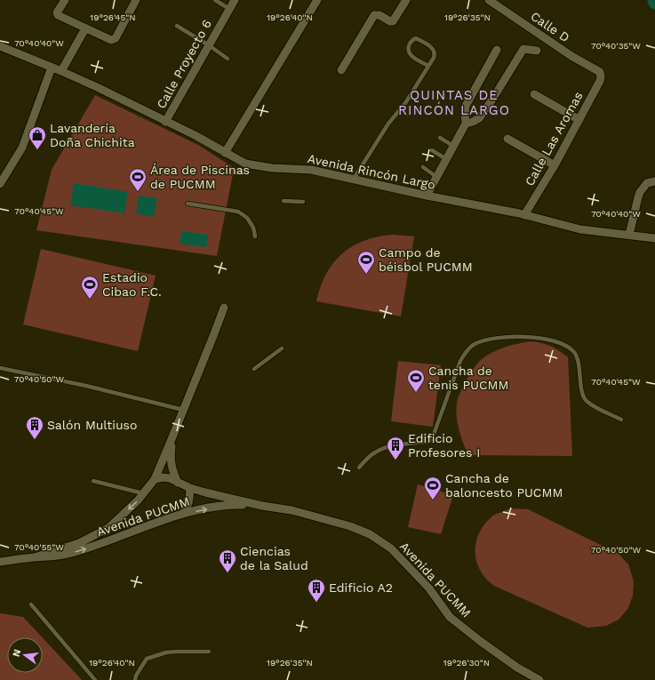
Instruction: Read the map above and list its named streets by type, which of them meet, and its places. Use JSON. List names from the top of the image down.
{
  "streets": {
    "street": [
      "Calle D",
      "Calle Proyecto 6",
      "Calle Las Aromas",
      "Avenida Rincón Largo",
      "Avenida PUCMM"
    ]
  },
  "crossings": [
    ["Calle D", "Calle Las Aromas"],
    ["Calle Proyecto 6", "Avenida Rincón Largo"],
    ["Calle Las Aromas", "Avenida Rincón Largo"]
  ],
  "districts": ["QUINTAS DE RINCÓN LARGO"],
  "places": {
    "shop": ["Lavandería Doña Chichita"],
    "sports": [
      "Área de Piscinas de PUCMM",
      "Campo de béisbol PUCMM",
      "Estadio Cibao F.C.",
      "Cancha de tenis PUCMM",
      "Cancha de baloncesto PUCMM"
    ],
    "building": [
      "Salón Multiuso",
      "Edificio Profesores I",
      "Ciencias de la Salud",
      "Edificio A2"
    ]
  },
  "north": "left",
  "coordinates": [
    "19°26'45\"N",
    "19°26'40\"N",
    "19°26'35\"N",
    "70°40'40\"W",
    "70°40'35\"W",
    "70°40'45\"W",
    "70°40'50\"W",
    "70°40'55\"W",
    "19°26'30\"N"
  ]
}
